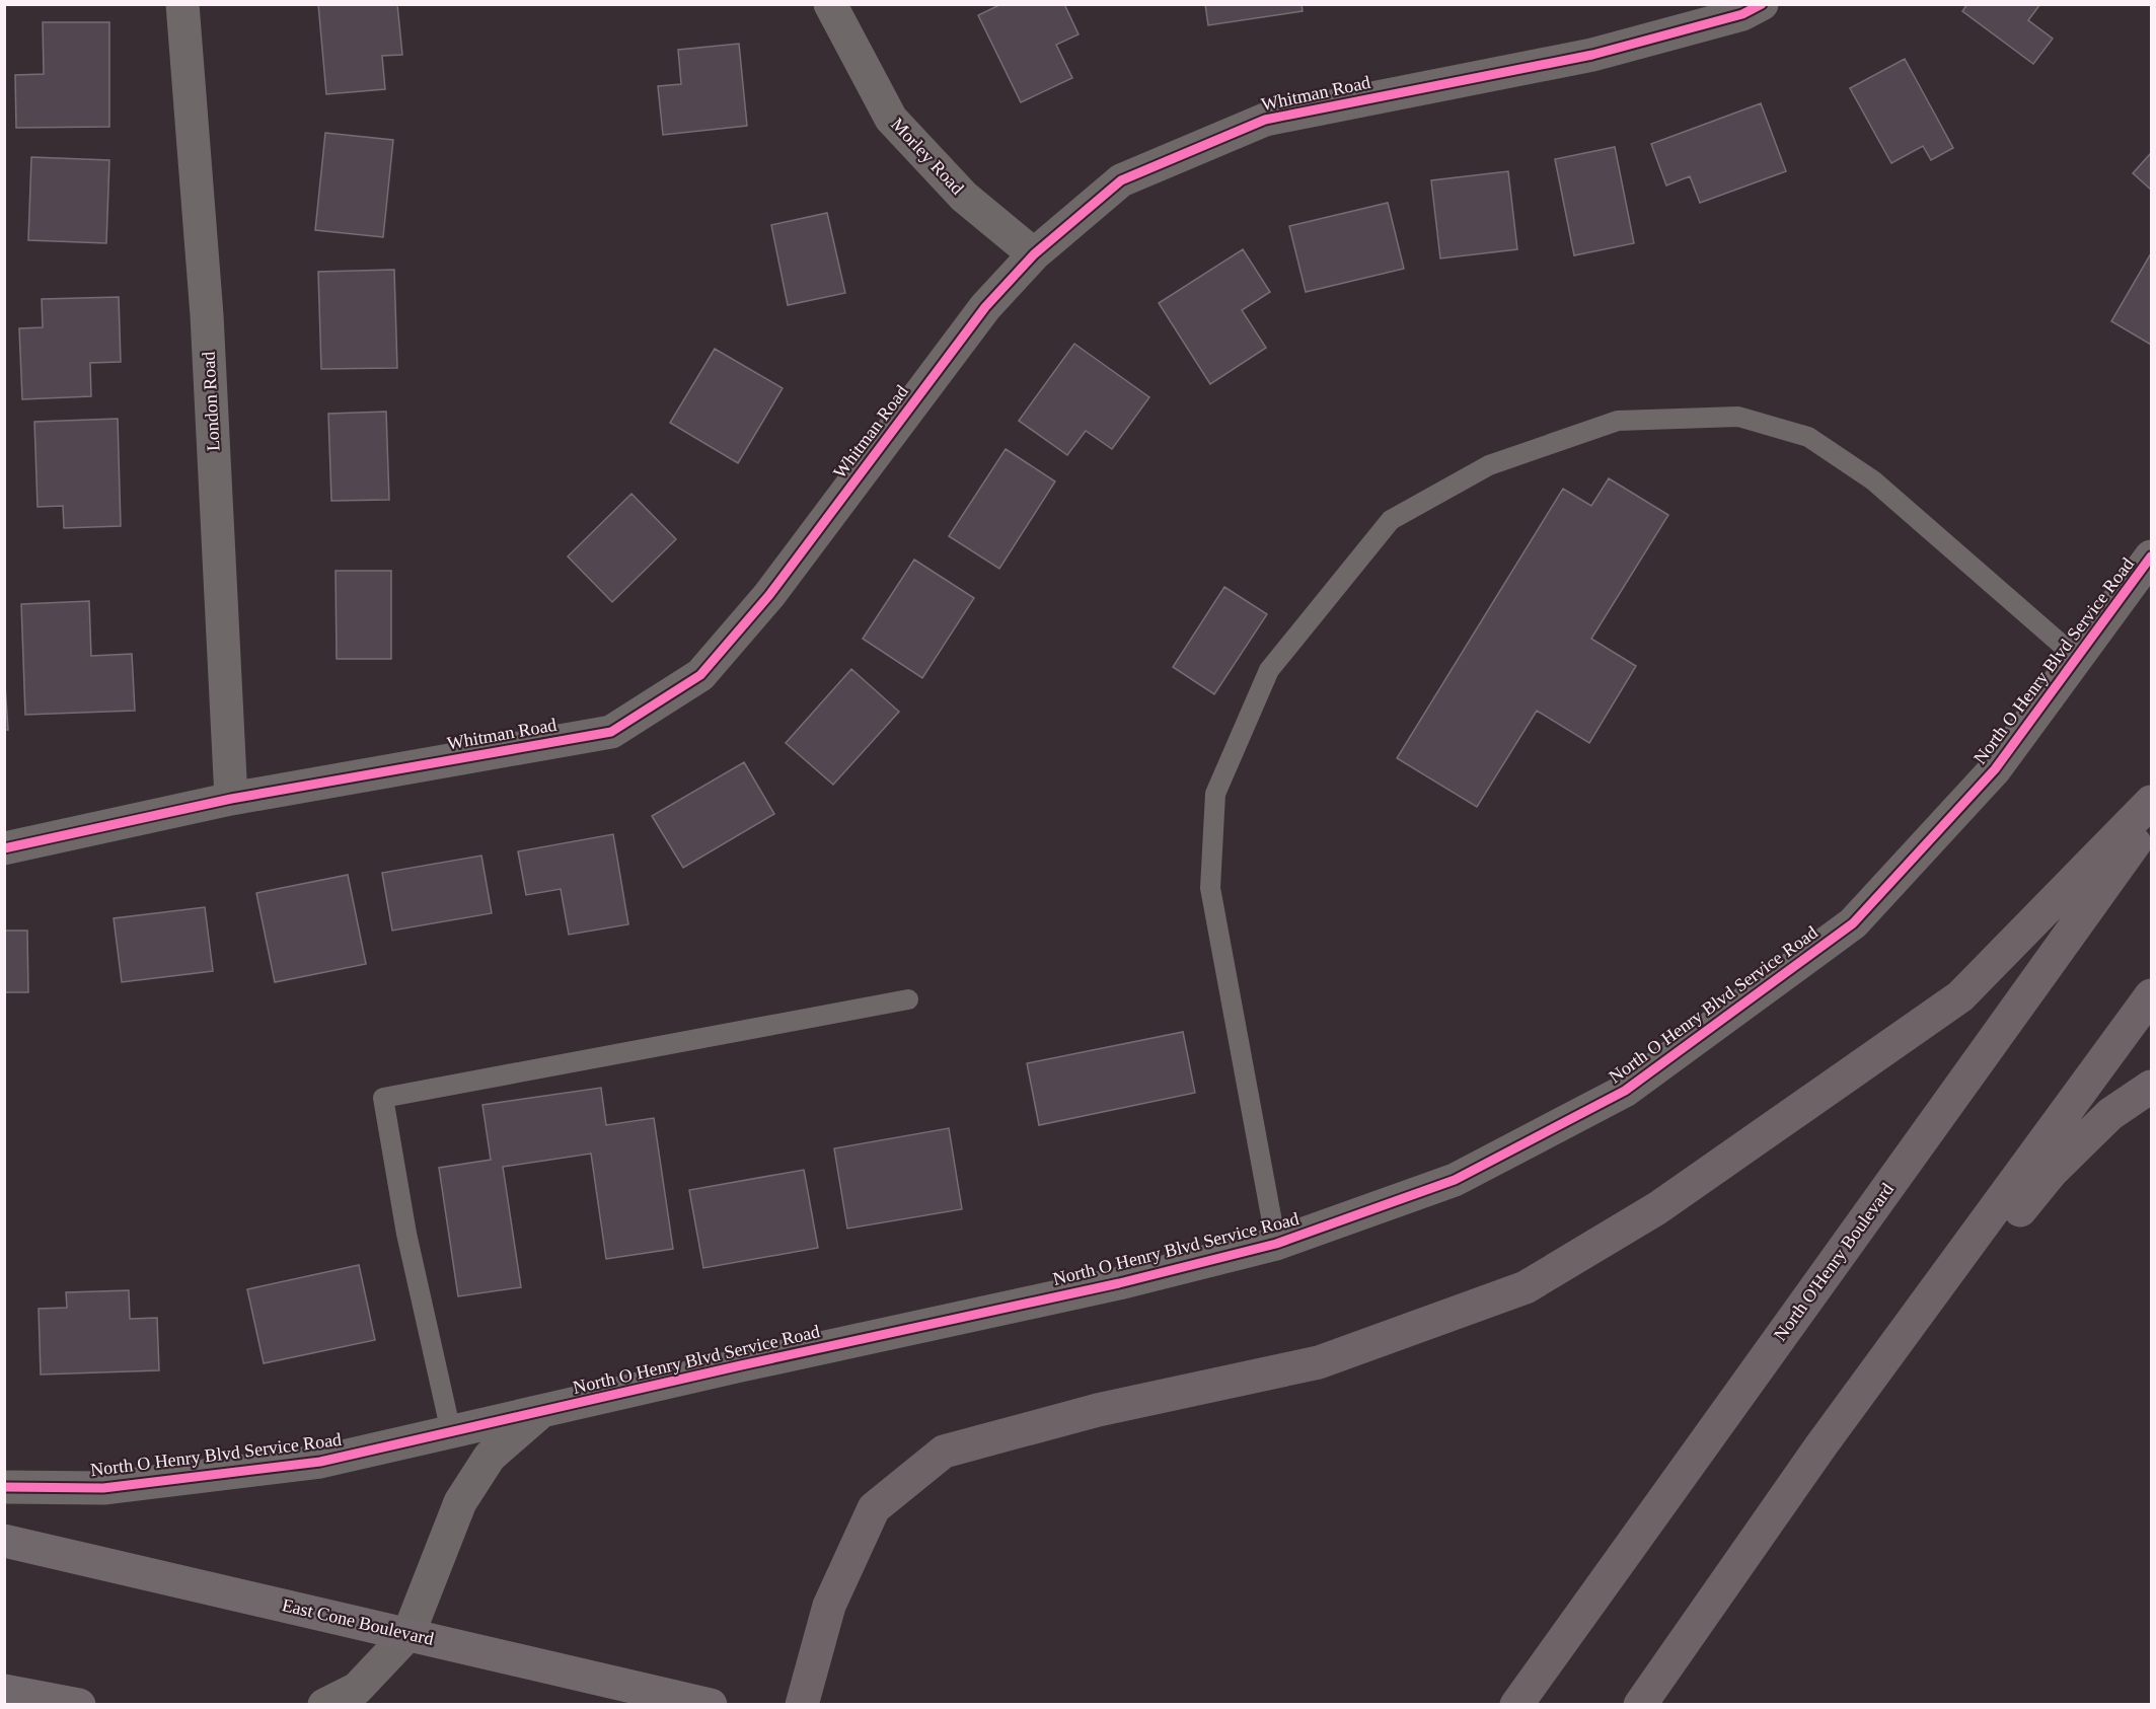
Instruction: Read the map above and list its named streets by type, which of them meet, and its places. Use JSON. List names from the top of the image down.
{
  "streets": {
    "highway": ["North O'Henry Boulevard"],
    "main road": ["East Cone Boulevard"],
    "street": [
      "Whitman Road",
      "Morley Road",
      "London Road",
      "North O Henry Blvd Service Road"
    ]
  },
  "crossings": [
    ["Whitman Road", "Morley Road"],
    ["Whitman Road", "London Road"]
  ]
}
